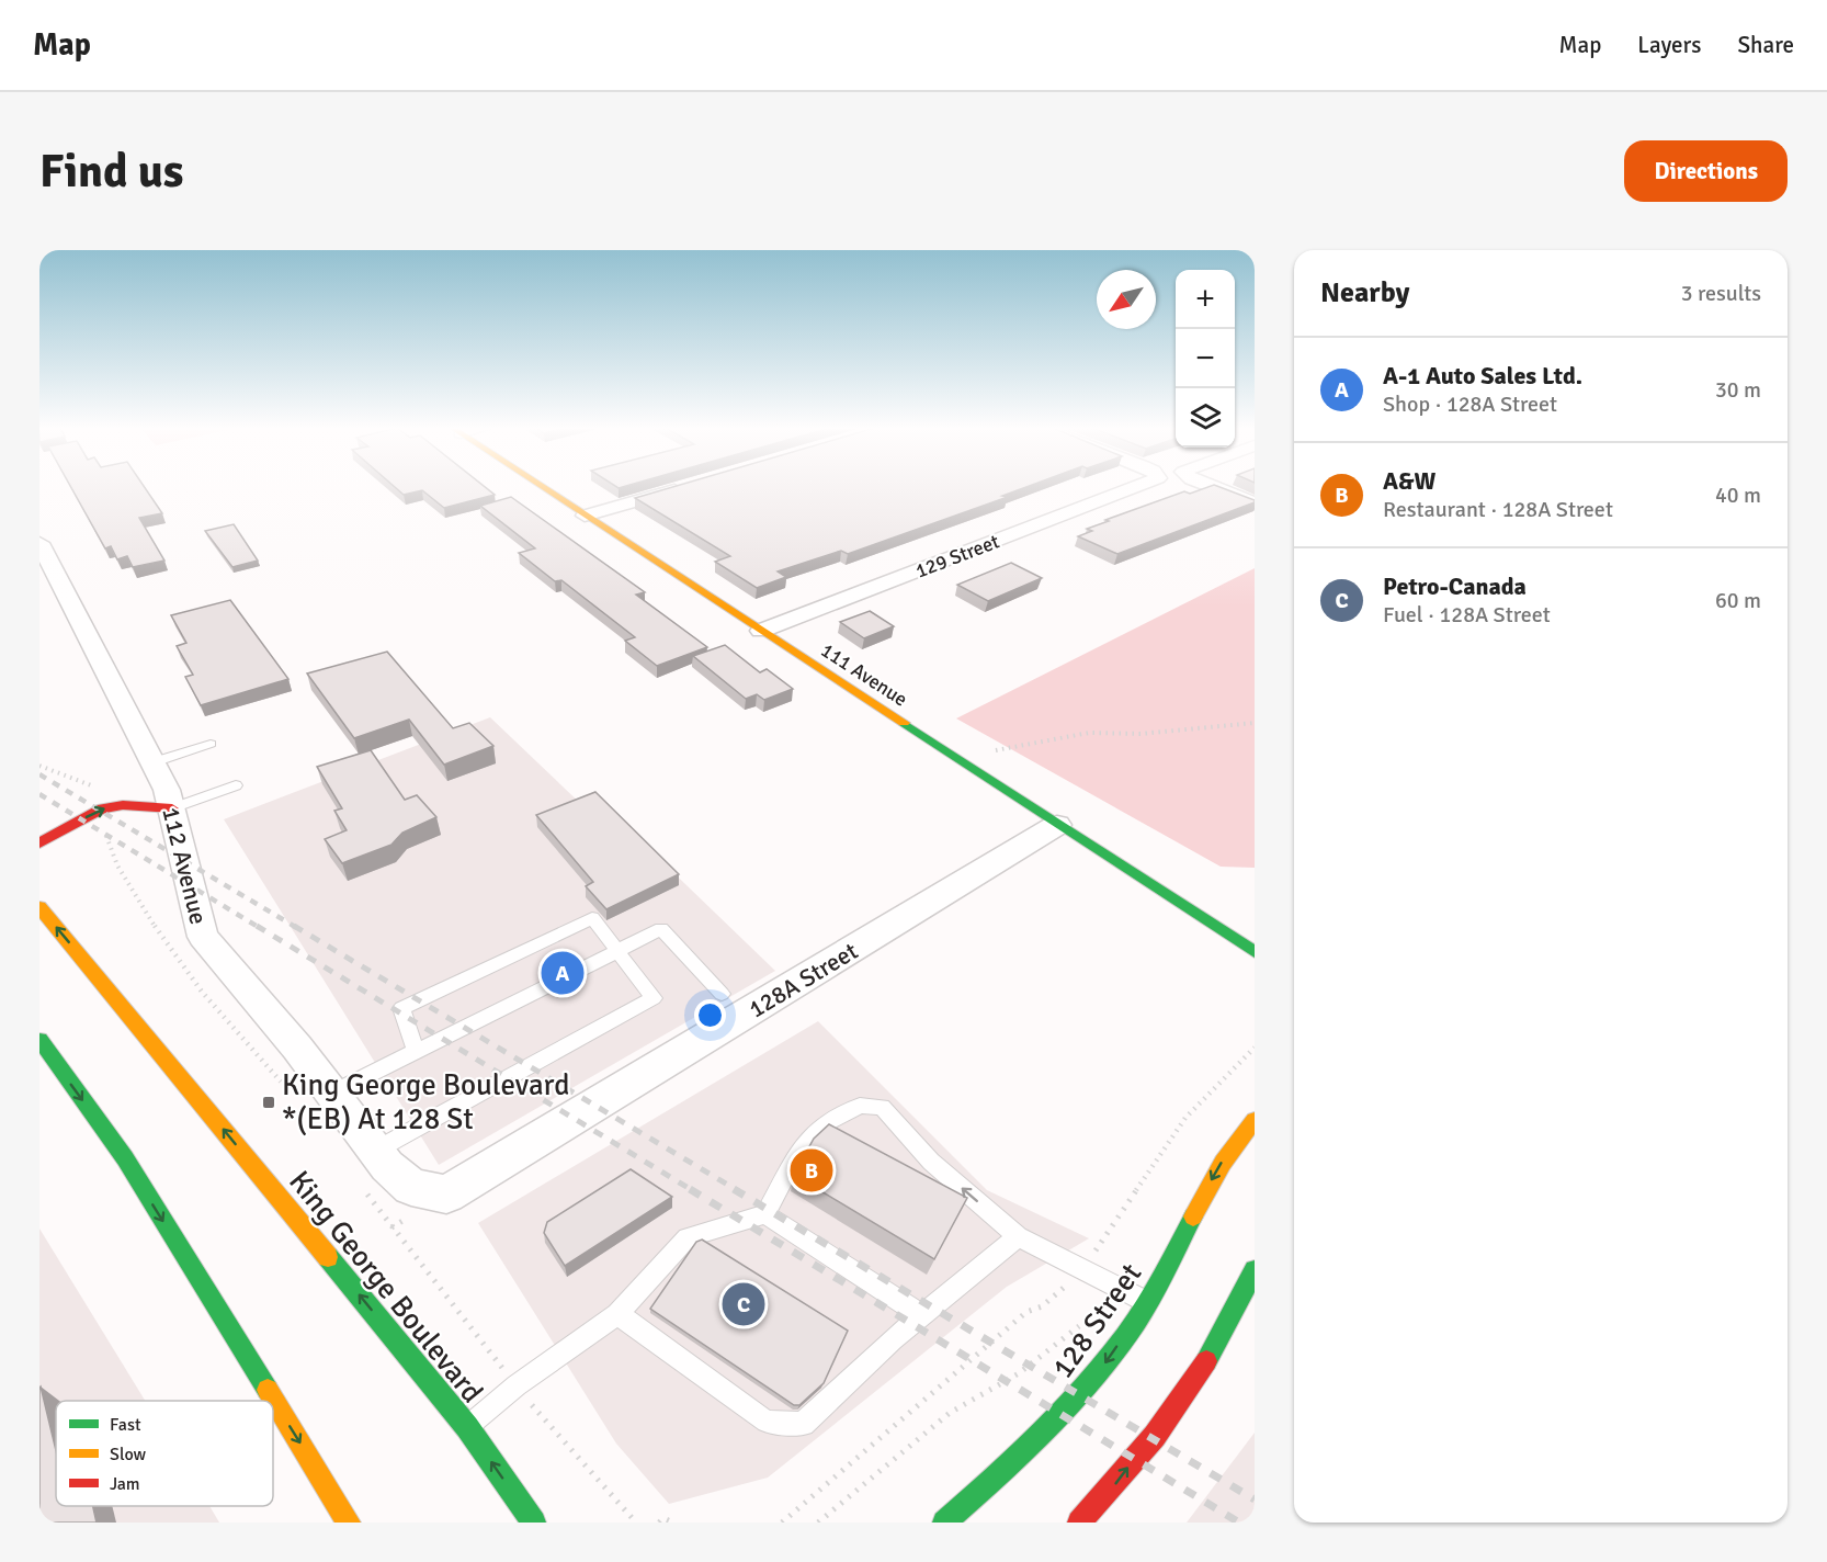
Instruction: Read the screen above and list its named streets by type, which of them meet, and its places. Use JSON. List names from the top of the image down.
{
  "streets": {
    "main road": ["111 Avenue", "King George Boulevard", "128 Street"],
    "street": ["129 Street", "112 Avenue", "128A Street"]
  },
  "crossings": [
    ["129 Street", "111 Avenue"],
    ["111 Avenue", "128A Street"],
    ["112 Avenue", "128A Street"]
  ],
  "places": {
    "transit": ["King George Boulevard *(EB) At 128 St"]
  },
  "legend": ["Fast", "Slow", "Jam"],
  "north": "bottom left",
  "page": {
    "header": "Map",
    "nav": ["Map", "Layers", "Share"],
    "buttons": "Directions",
    "title": "Find us",
    "heading": ["Nearby", "3 results"],
    "map_buttons": ["+", "−"],
    "list": [
      {
        "mark": "A",
        "name": "A-1 Auto Sales Ltd.",
        "note": "Shop · 128A Street",
        "value": "30 m"
      },
      {
        "mark": "B",
        "name": "A&W",
        "note": "Restaurant · 128A Street",
        "value": "40 m"
      },
      {
        "mark": "C",
        "name": "Petro-Canada",
        "note": "Fuel · 128A Street",
        "value": "60 m"
      }
    ],
    "pins": ["A", "B", "C"]
  }
}
